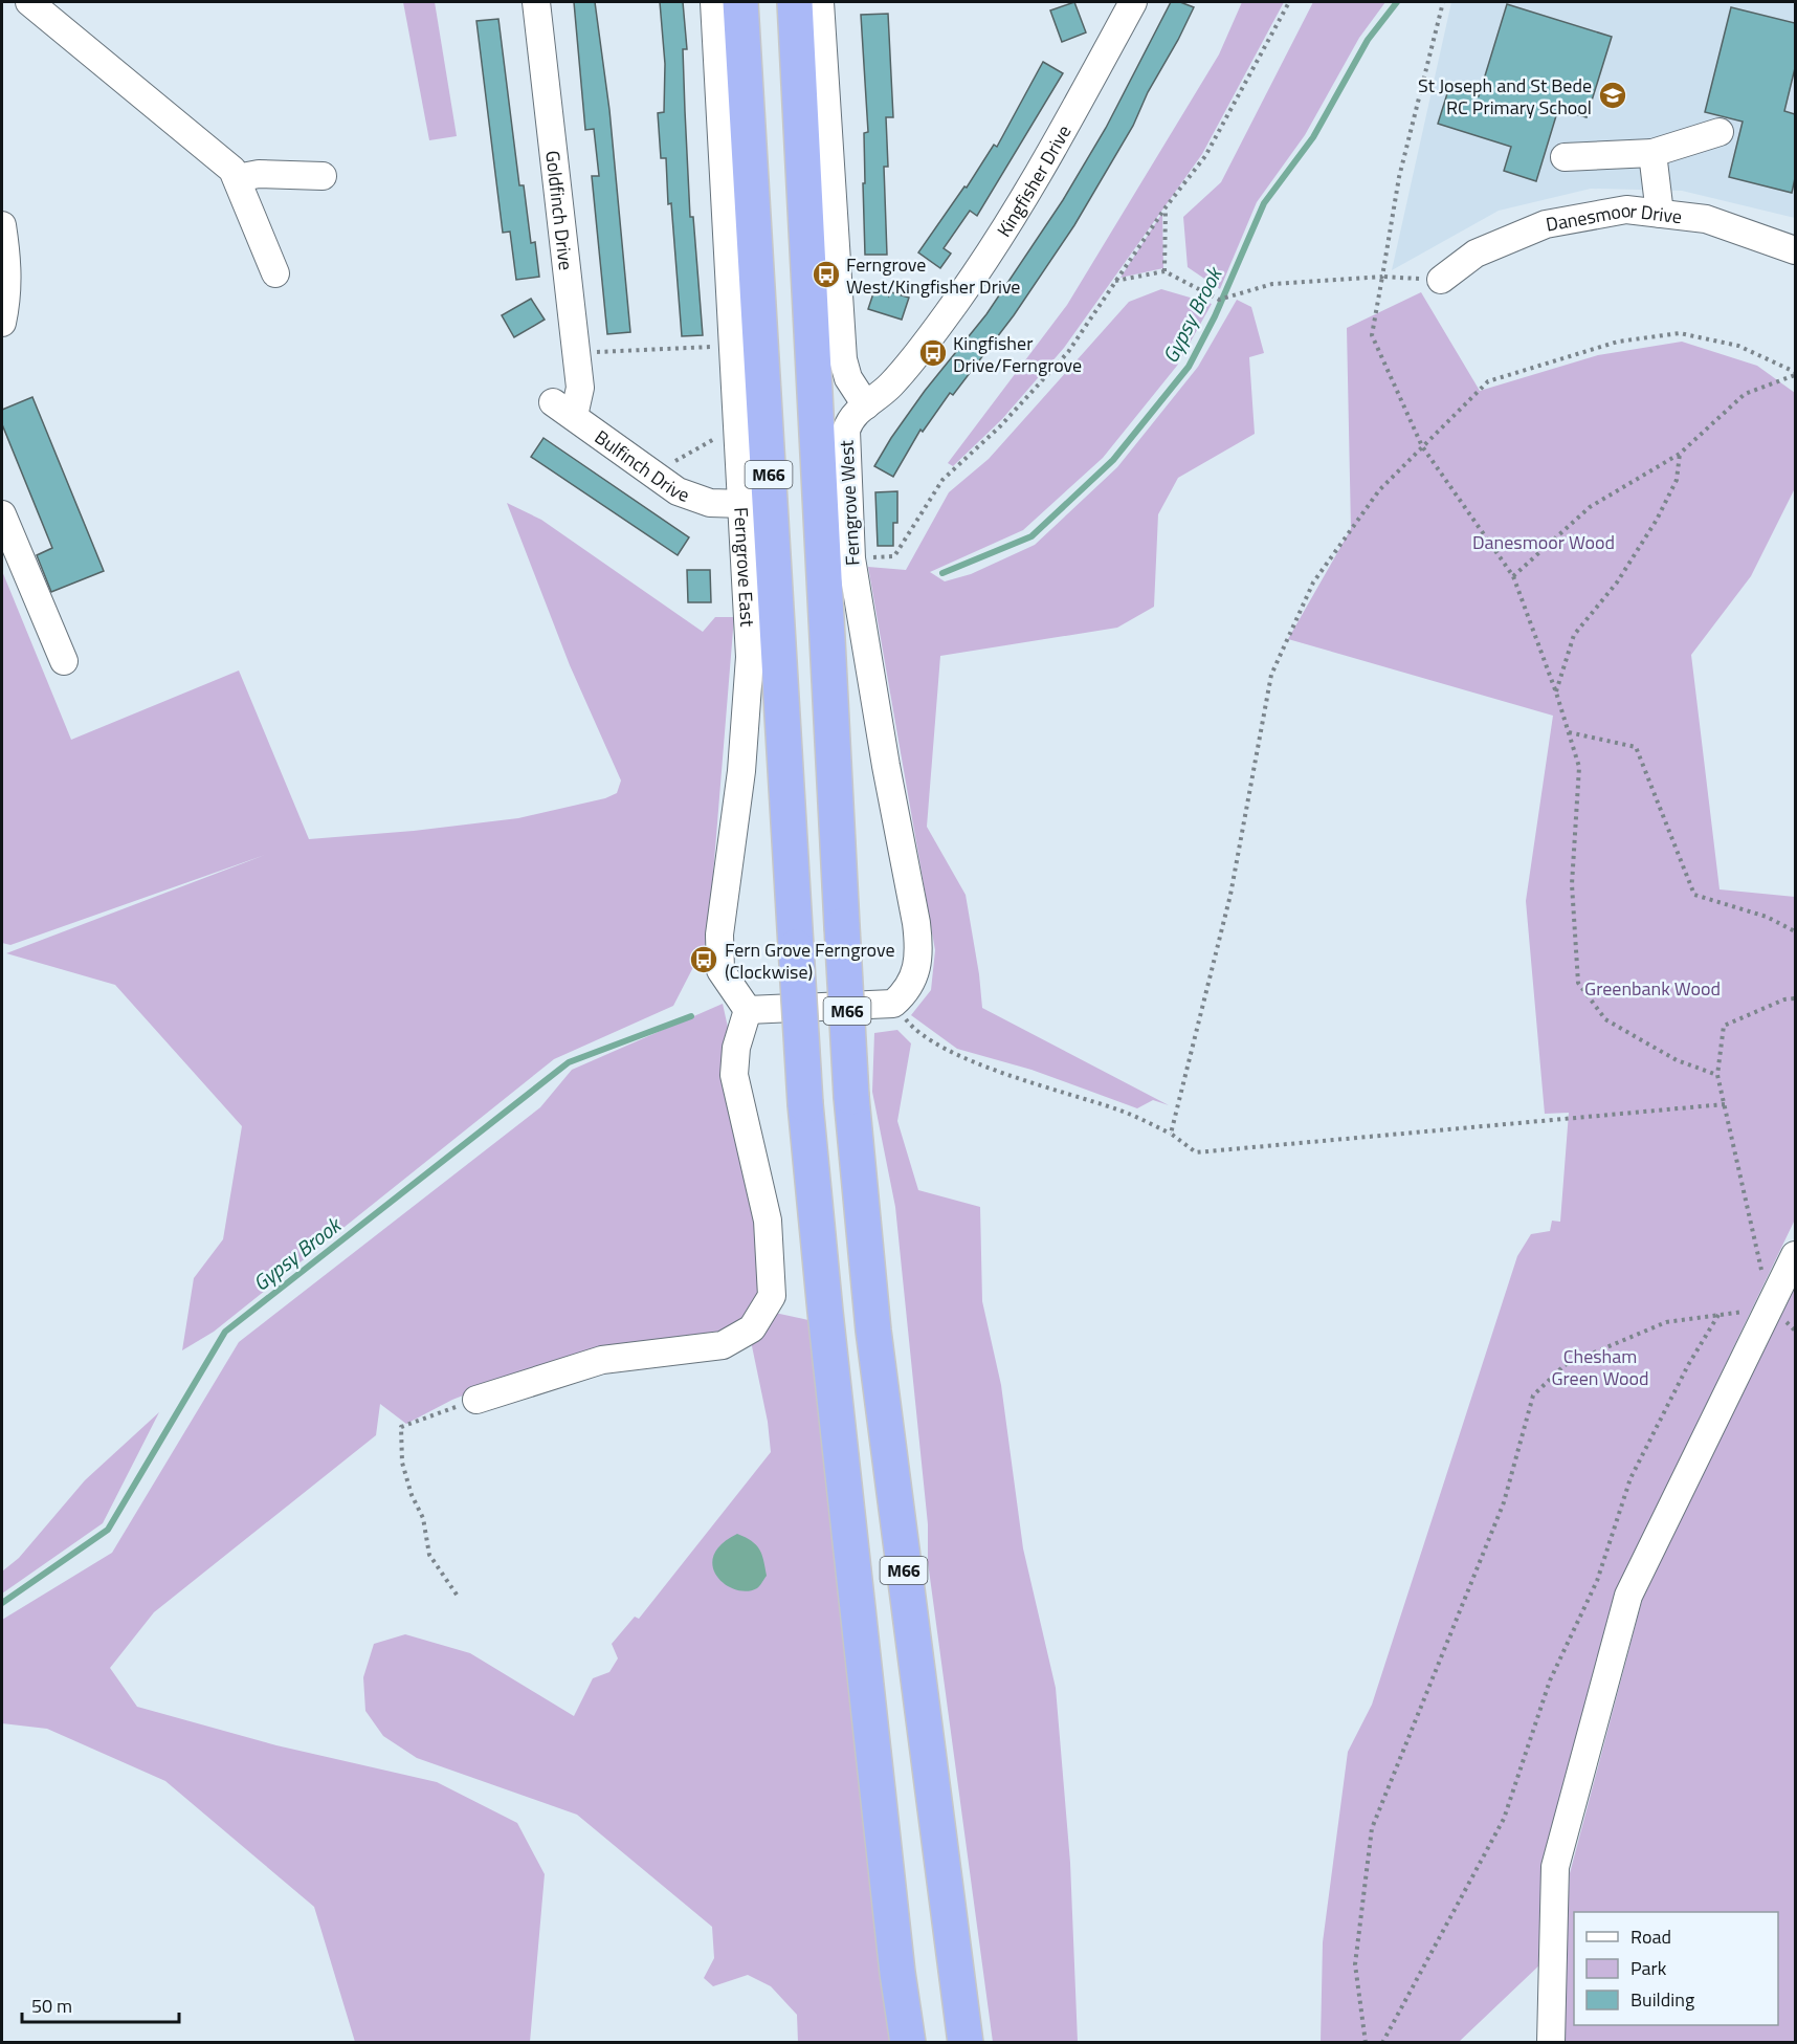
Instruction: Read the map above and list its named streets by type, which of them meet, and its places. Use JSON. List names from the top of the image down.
{
  "streets": {
    "highway": ["M66"],
    "street": [
      "Kingfisher Drive",
      "Goldfinch Drive",
      "Danesmoor Drive",
      "Bulfinch Drive",
      "Ferngrove West",
      "Ferngrove East"
    ]
  },
  "crossings": [
    ["Kingfisher Drive", "Ferngrove West"],
    ["Goldfinch Drive", "Bulfinch Drive"],
    ["Bulfinch Drive", "Ferngrove East"]
  ],
  "water": ["Gypsy Brook"],
  "parks": ["Danesmoor Wood", "Greenbank Wood", "Chesham Green Wood"],
  "places": {
    "school or university": ["St Joseph and St Bede RC Primary School"],
    "bus stop": ["Ferngrove West/Kingfisher Drive", "Kingfisher Drive/Ferngrove", "Fern Grove Ferngrove (Clockwise)"]
  },
  "legend": ["Road", "Park", "Building"],
  "scale_bar": "50 m"
}
